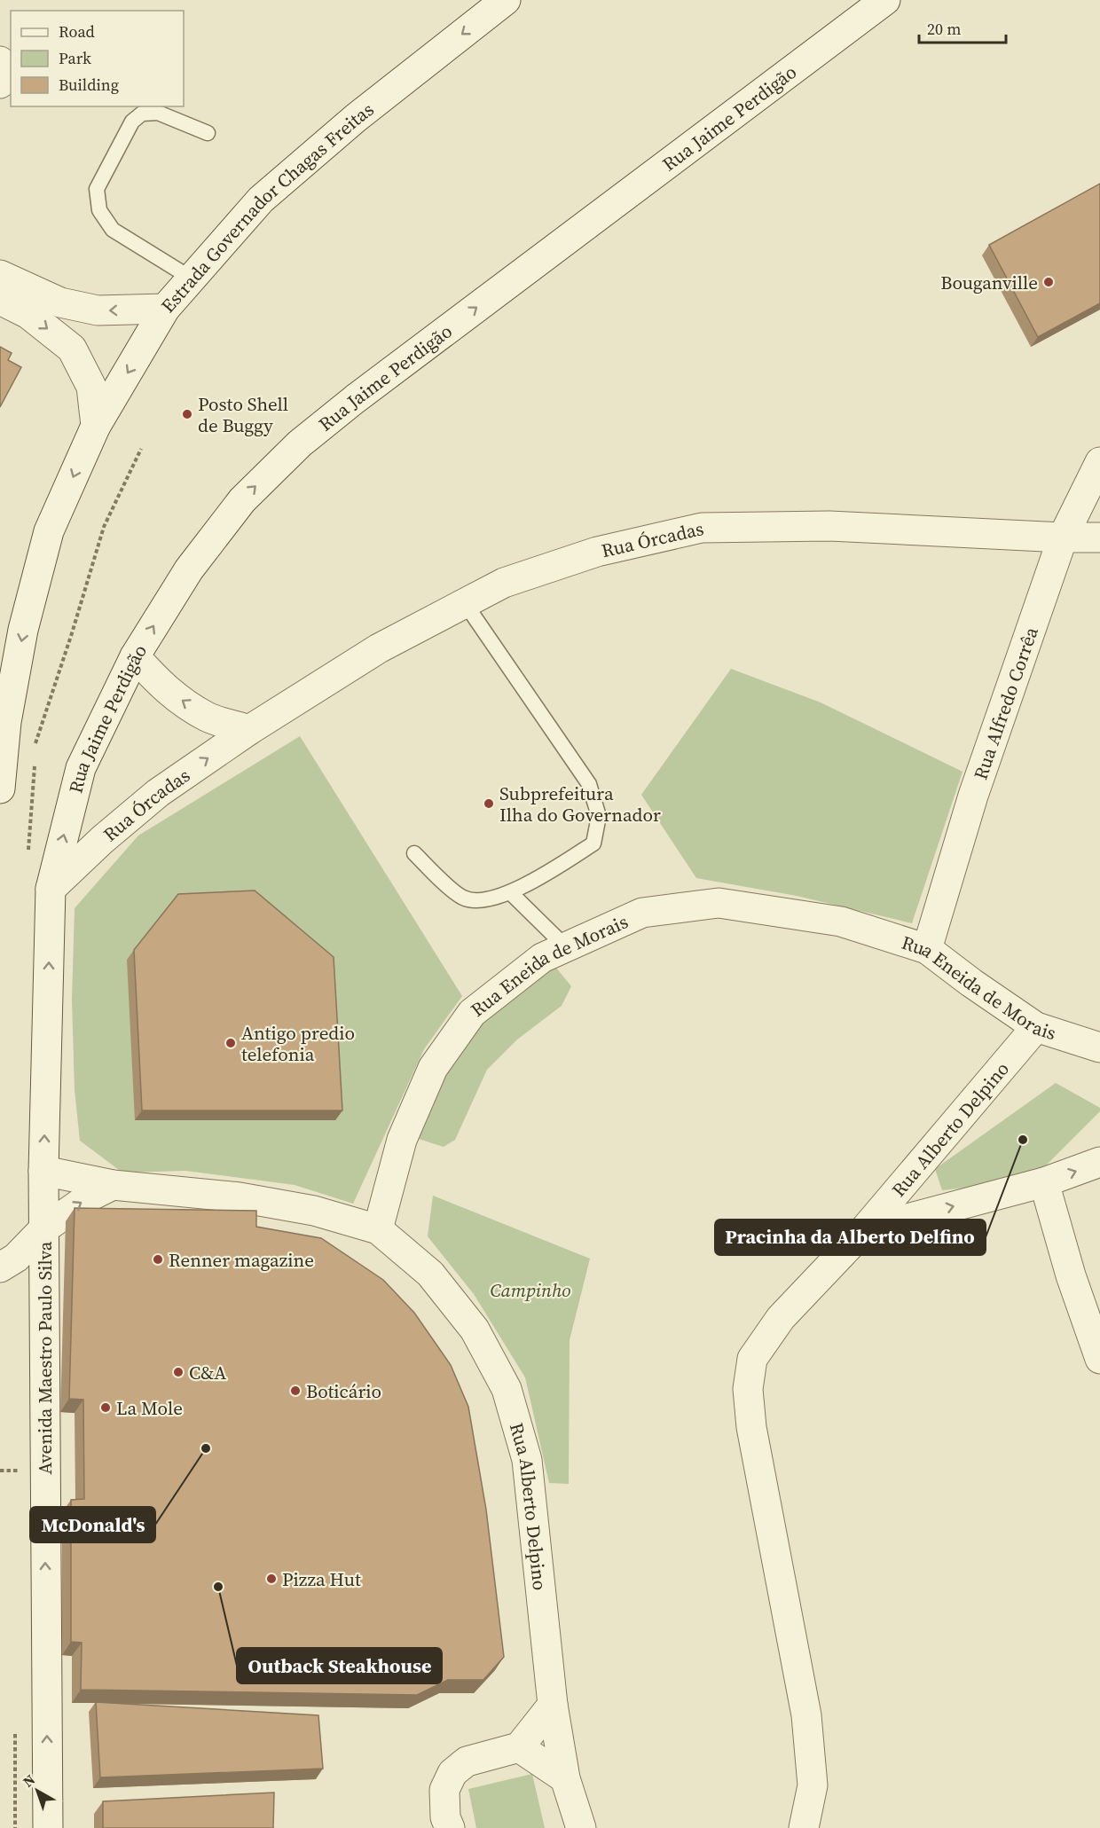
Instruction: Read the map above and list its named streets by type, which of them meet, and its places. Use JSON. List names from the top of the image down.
{
  "streets": {
    "street": [
      "Rua Jaime Perdigão",
      "Estrada Governador Chagas Freitas",
      "Rua Órcadas",
      "Rua Alfredo Corrêa",
      "Rua Eneida de Morais",
      "Rua Alberto Delpino",
      "Avenida Maestro Paulo Silva"
    ]
  },
  "crossings": [
    ["Rua Jaime Perdigão", "Rua Órcadas"],
    ["Rua Jaime Perdigão", "Avenida Maestro Paulo Silva"],
    ["Rua Órcadas", "Rua Alfredo Corrêa"],
    ["Rua Órcadas", "Avenida Maestro Paulo Silva"],
    ["Rua Alfredo Corrêa", "Rua Eneida de Morais"],
    ["Rua Eneida de Morais", "Rua Alberto Delpino"]
  ],
  "one_way": ["Rua Jaime Perdigão", "Estrada Governador Chagas Freitas", "Avenida Maestro Paulo Silva"],
  "parks": ["Campinho"],
  "places": [
    "Bouganville",
    "Posto Shell de Buggy",
    "Subprefeitura Ilha do Governador",
    "Antigo predio telefonia",
    "Pracinha da Alberto Delfino",
    "Renner magazine",
    "C&A",
    "Boticário",
    "La Mole",
    "McDonald's",
    "Pizza Hut",
    "Outback Steakhouse"
  ],
  "legend": ["Road", "Park", "Building"],
  "scale_bar": "20 m",
  "north": "top left"
}
